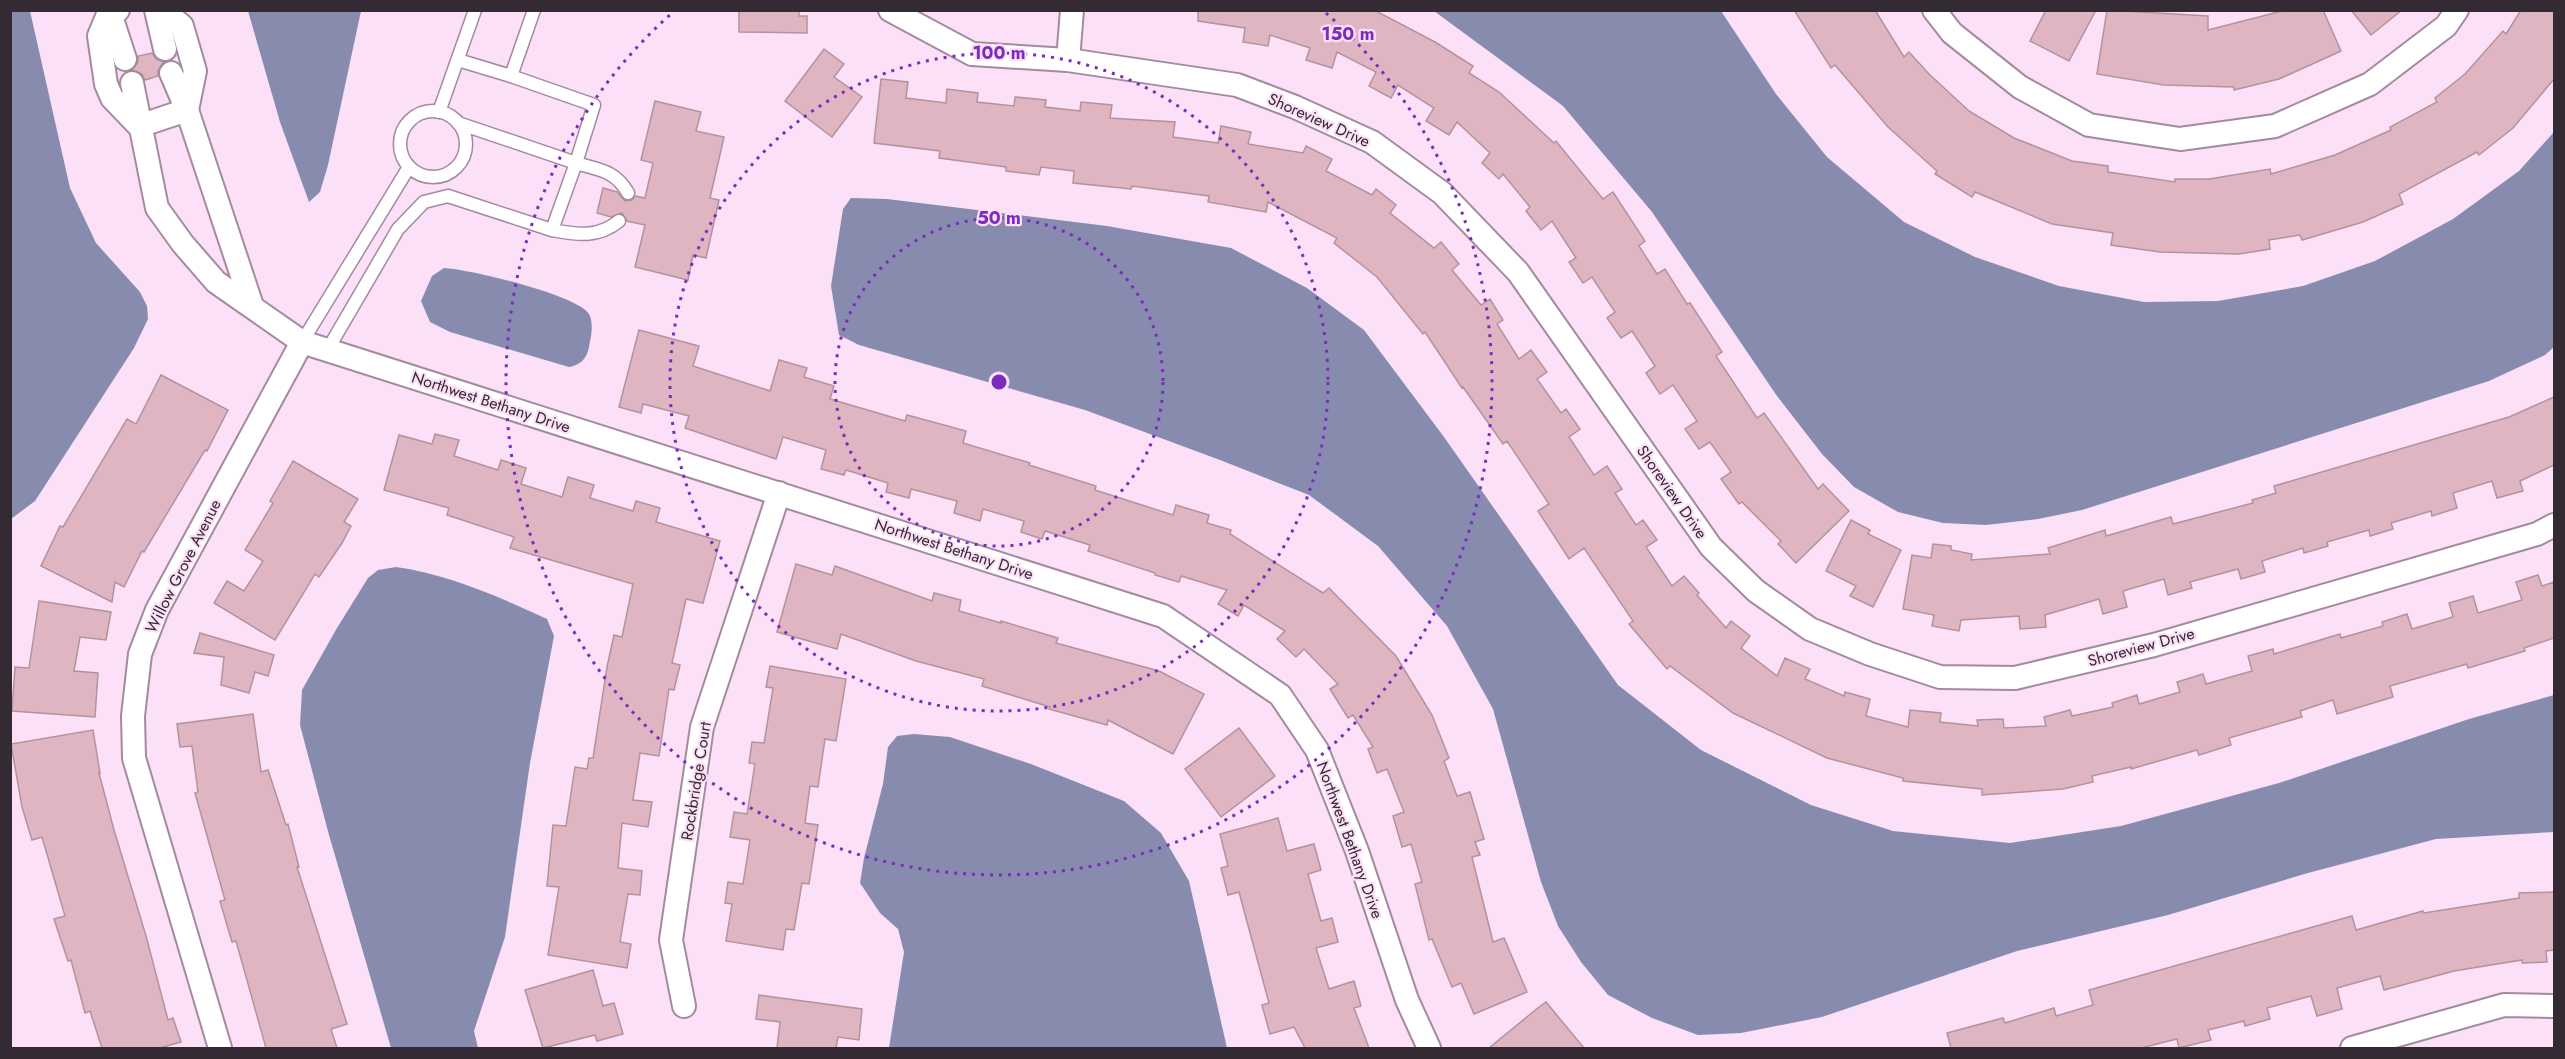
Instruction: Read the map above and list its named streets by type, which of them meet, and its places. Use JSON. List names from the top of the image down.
{
  "streets": {
    "street": [
      "Shoreview Drive",
      "Northwest Bethany Drive",
      "Willow Grove Avenue",
      "Rockbridge Court"
    ]
  },
  "crossings": [
    ["Northwest Bethany Drive", "Willow Grove Avenue"],
    ["Northwest Bethany Drive", "Rockbridge Court"]
  ],
  "rings": ["150 m", "100 m", "50 m"]
}
